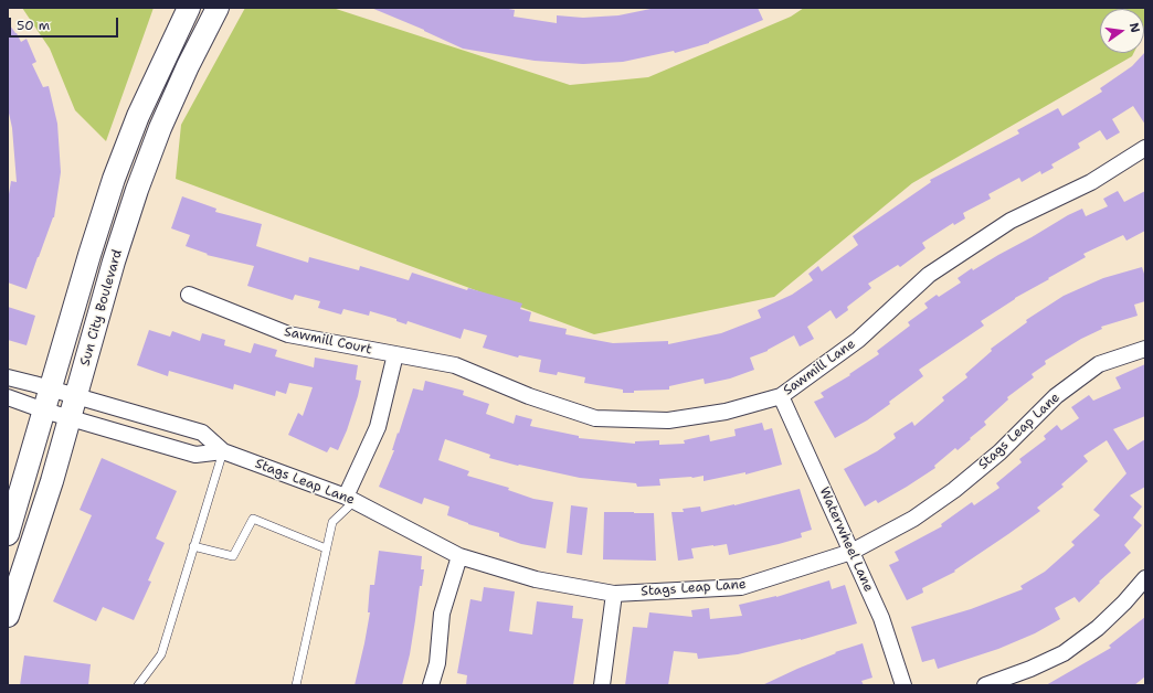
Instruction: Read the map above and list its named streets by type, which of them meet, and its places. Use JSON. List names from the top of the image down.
{
  "streets": {
    "street": [
      "Sun City Boulevard",
      "Sawmill Court",
      "Sawmill Lane",
      "Stags Leap Lane",
      "Waterwheel Lane"
    ]
  },
  "crossings": [
    ["Sun City Boulevard", "Stags Leap Lane"],
    ["Sawmill Court", "Sawmill Lane"],
    ["Sawmill Lane", "Waterwheel Lane"],
    ["Stags Leap Lane", "Waterwheel Lane"]
  ],
  "scale_bar": "50 m",
  "north": "right"
}
